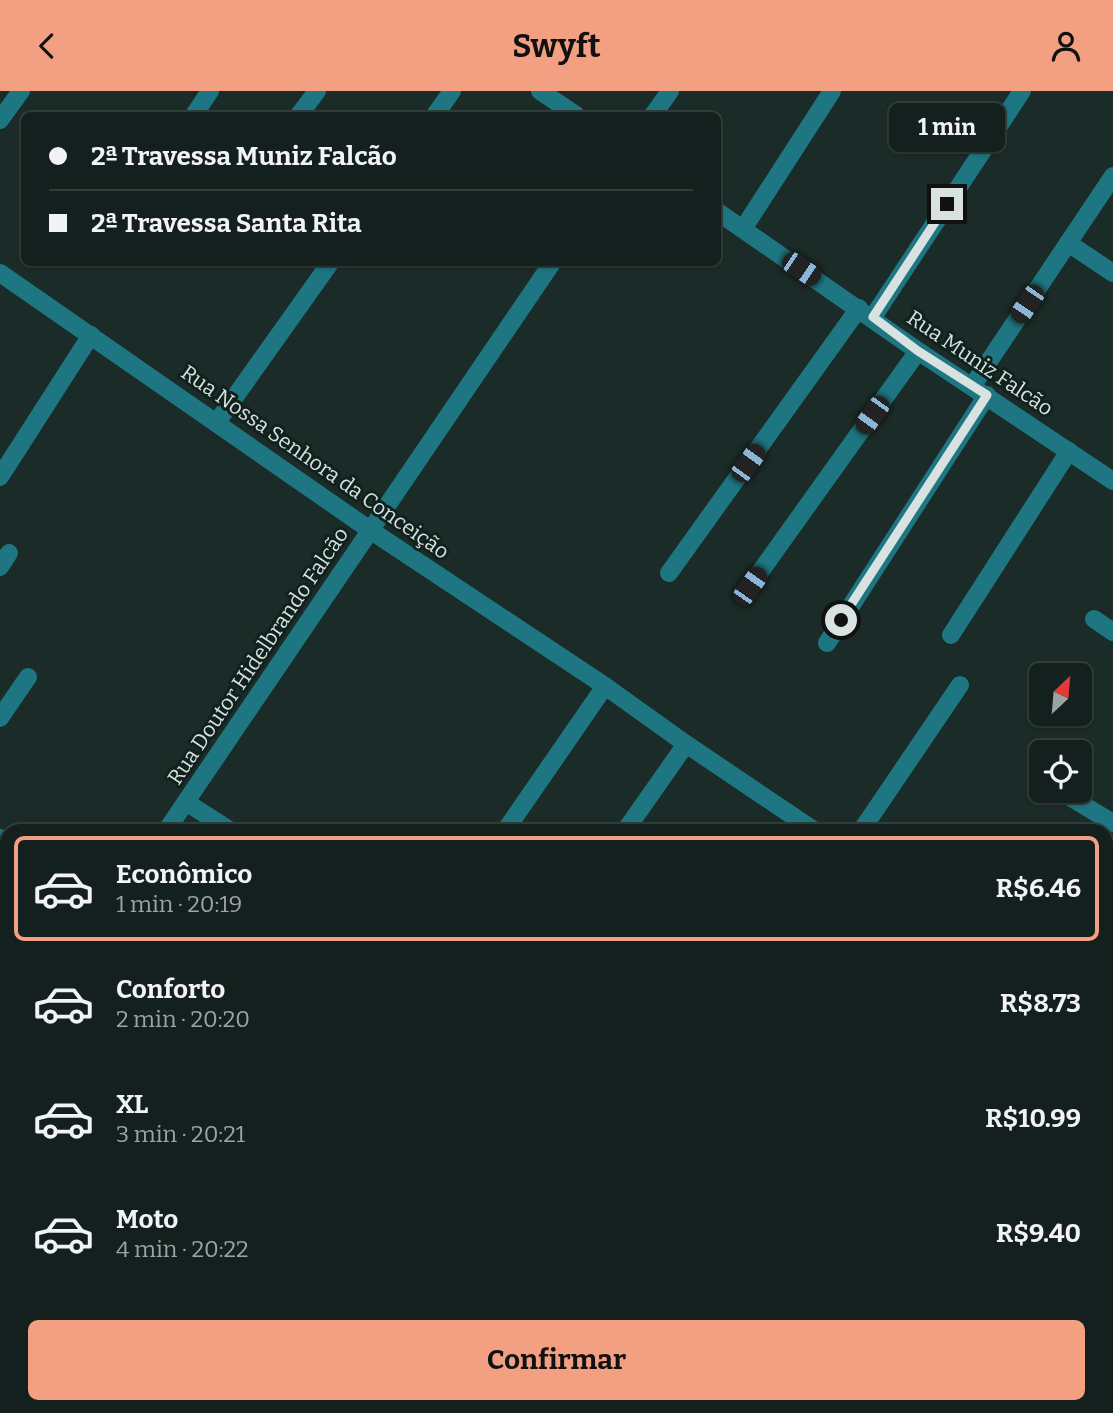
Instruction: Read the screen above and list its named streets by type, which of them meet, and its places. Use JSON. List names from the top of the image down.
{
  "streets": {
    "street": ["Rua Muniz Falcão", "Rua Nossa Senhora da Conceição", "Rua Doutor Hidelbrando Falcão"]
  },
  "crossings": [
    ["Rua Nossa Senhora da Conceição", "Rua Doutor Hidelbrando Falcão"]
  ],
  "north": "top right",
  "page": {
    "header": "Swyft",
    "bubble": "1 min",
    "banner": ["2ª Travessa Muniz Falcão", "2ª Travessa Santa Rita"],
    "list": [
      {
        "name": "Econômico",
        "note": "1 min · 20:19",
        "value": "R$6.46"
      },
      {
        "name": "Conforto",
        "note": "2 min · 20:20",
        "value": "R$8.73"
      },
      {
        "name": "XL",
        "note": "3 min · 20:21",
        "value": "R$10.99"
      },
      {
        "name": "Moto",
        "note": "4 min · 20:22",
        "value": "R$9.40"
      }
    ],
    "buttons": "Confirmar"
  }
}
